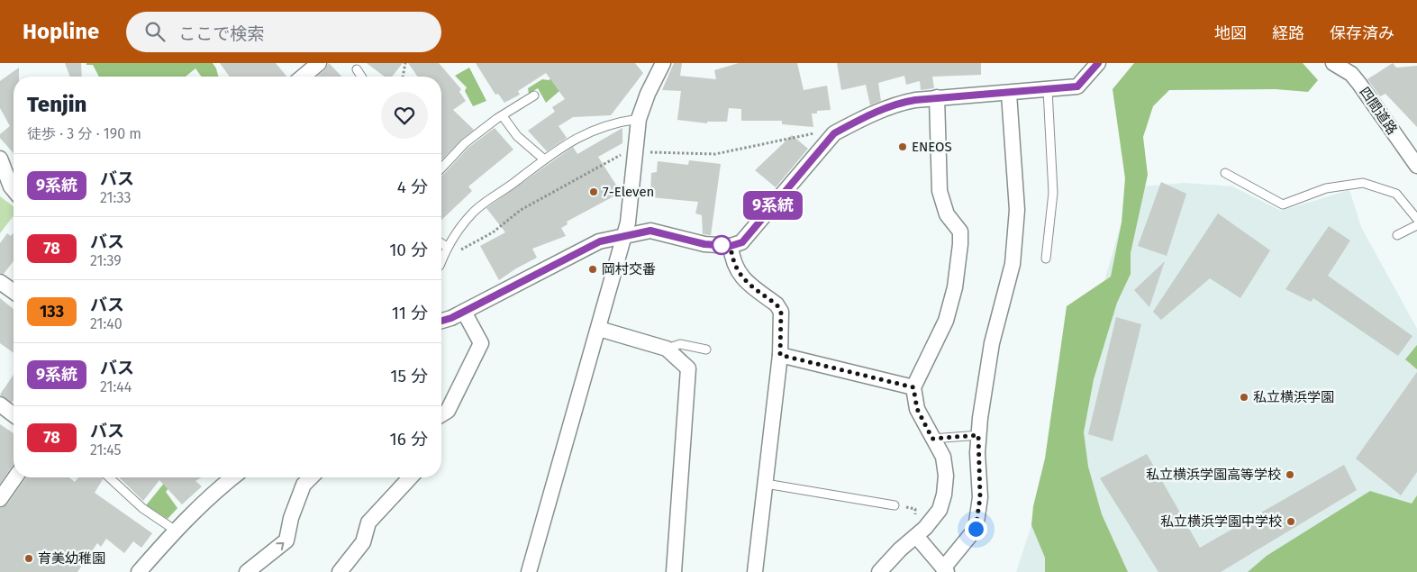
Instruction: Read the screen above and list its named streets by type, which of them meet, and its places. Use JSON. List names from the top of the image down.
{
  "streets": {
    "street": ["四間道路"]
  },
  "places": [
    "ENEOS",
    "7-Eleven",
    "岡村交番",
    "私立横浜学園",
    "私立横浜学園高等学校",
    "私立横浜学園中学校",
    "育美幼稚園"
  ],
  "lines": ["bus line 9系統"],
  "page": {
    "header": "Hopline",
    "search": "ここで検索",
    "nav": ["地図", "経路", "保存済み"],
    "on_map": "9系統",
    "heading": ["Tenjin", "徒歩 · 3 分 · 190 m"],
    "list": [
      {
        "mark": "9系統",
        "name": "バス",
        "note": "21:33",
        "value": "4 分"
      },
      {
        "mark": "78",
        "name": "バス",
        "note": "21:39",
        "value": "10 分"
      },
      {
        "mark": "133",
        "name": "バス",
        "note": "21:40",
        "value": "11 分"
      },
      {
        "mark": "9系統",
        "name": "バス",
        "note": "21:44",
        "value": "15 分"
      },
      {
        "mark": "78",
        "name": "バス",
        "note": "21:45",
        "value": "16 分"
      }
    ]
  }
}
